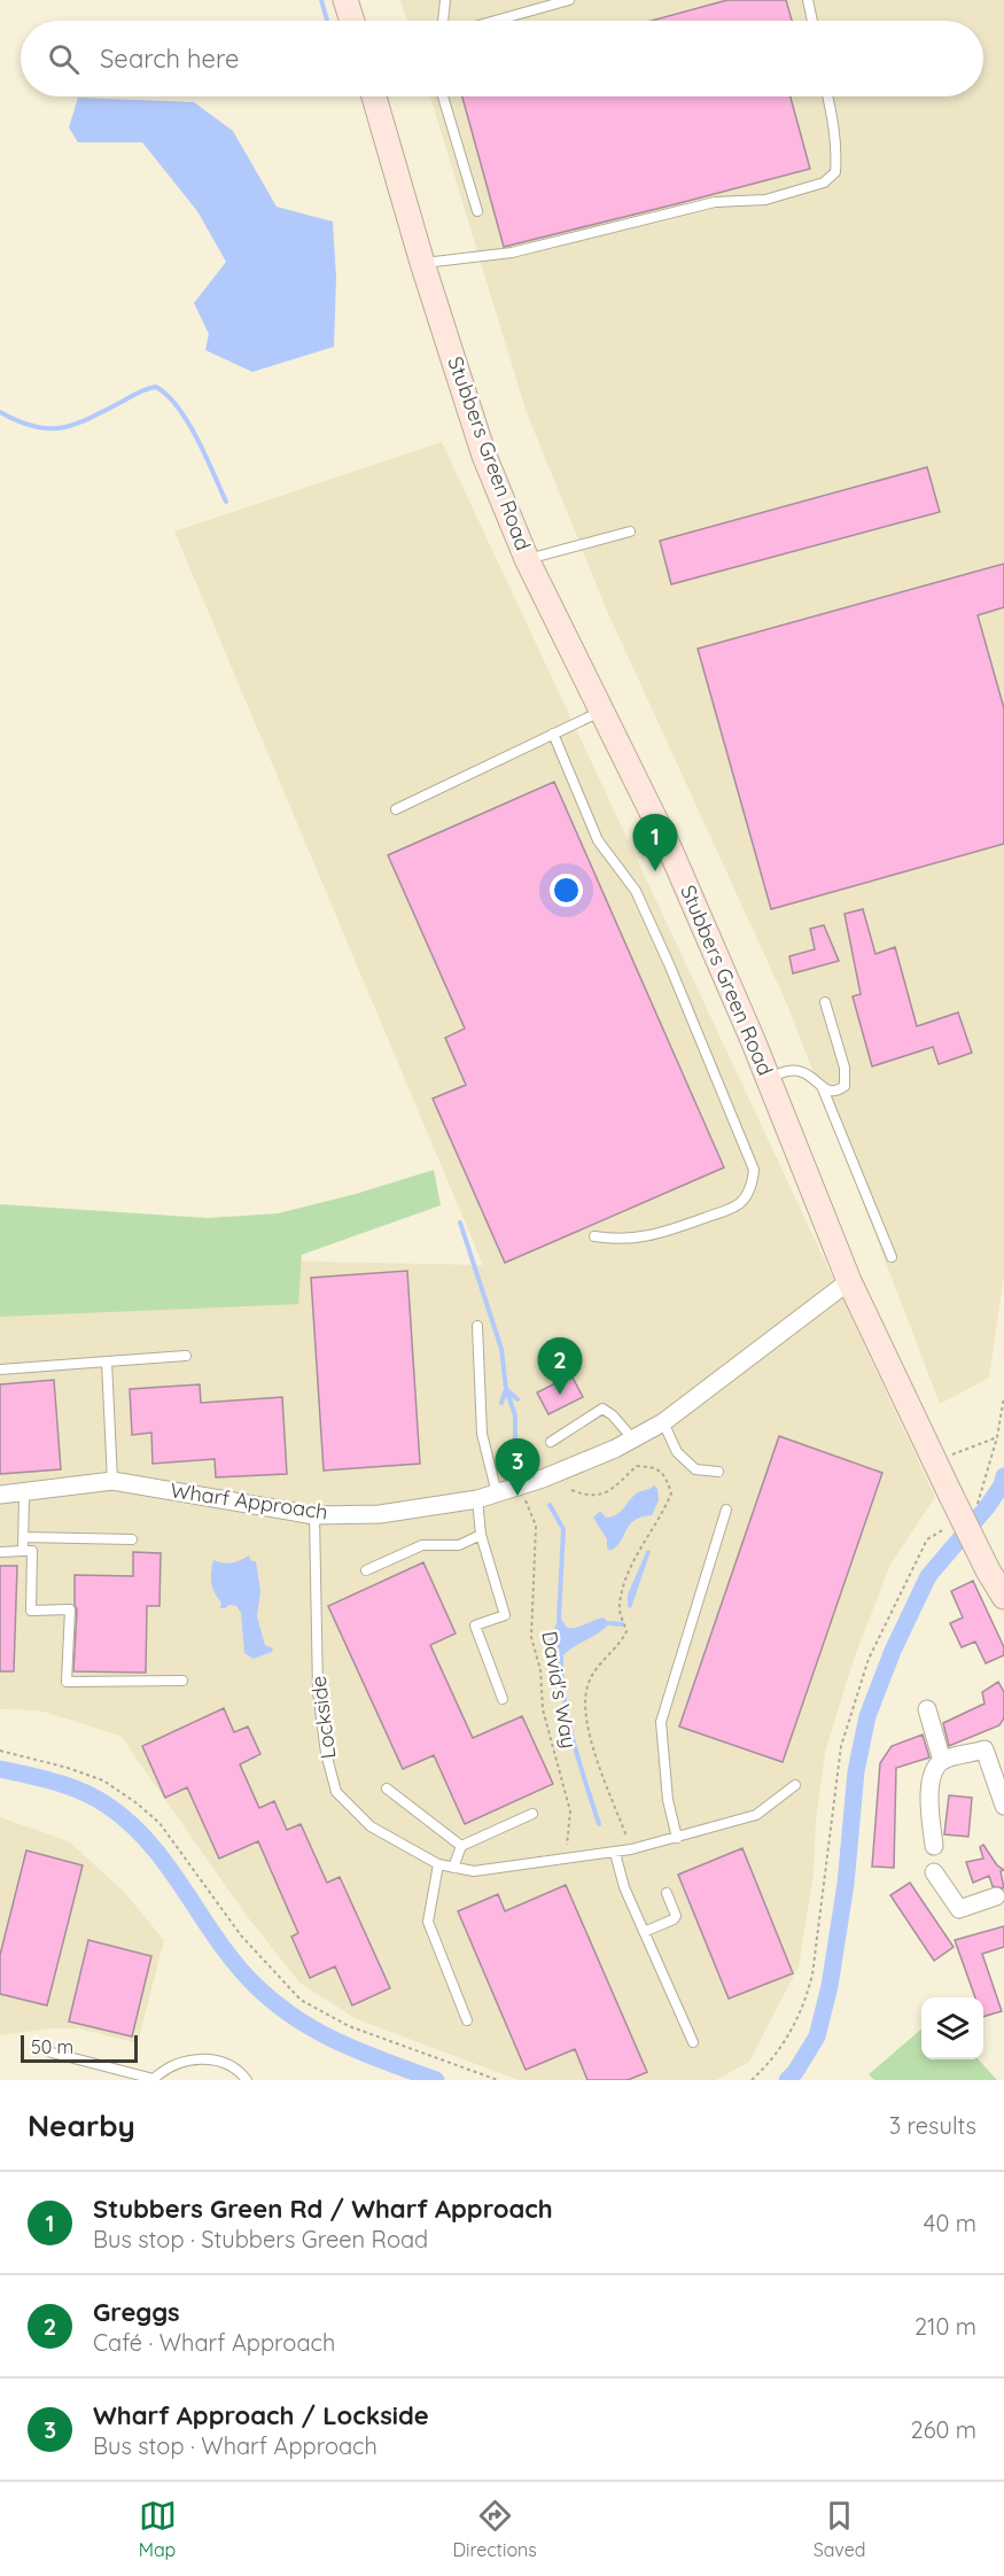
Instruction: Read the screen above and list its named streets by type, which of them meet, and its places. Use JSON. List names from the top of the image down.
{
  "streets": {
    "street": ["Stubbers Green Road", "Wharf Approach"],
    "lane": ["Lockside"],
    "path": ["David's Way"]
  },
  "crossings": [
    ["Stubbers Green Road", "Wharf Approach"],
    ["Wharf Approach", "David's Way"],
    ["Wharf Approach", "Lockside"],
    ["David's Way", "Lockside"]
  ],
  "scale_bar": "50 m",
  "page": {
    "search": "Search here",
    "pins": ["1", "2", "3"],
    "scale": "50 m",
    "heading": ["Nearby", "3 results"],
    "list": [
      {
        "mark": "1",
        "name": "Stubbers Green Rd / Wharf Approach",
        "note": "Bus stop · Stubbers Green Road",
        "value": "40 m"
      },
      {
        "mark": "2",
        "name": "Greggs",
        "note": "Café · Wharf Approach",
        "value": "210 m"
      },
      {
        "mark": "3",
        "name": "Wharf Approach / Lockside",
        "note": "Bus stop · Wharf Approach",
        "value": "260 m"
      }
    ],
    "nav": ["Map", "Directions", "Saved"]
  }
}
